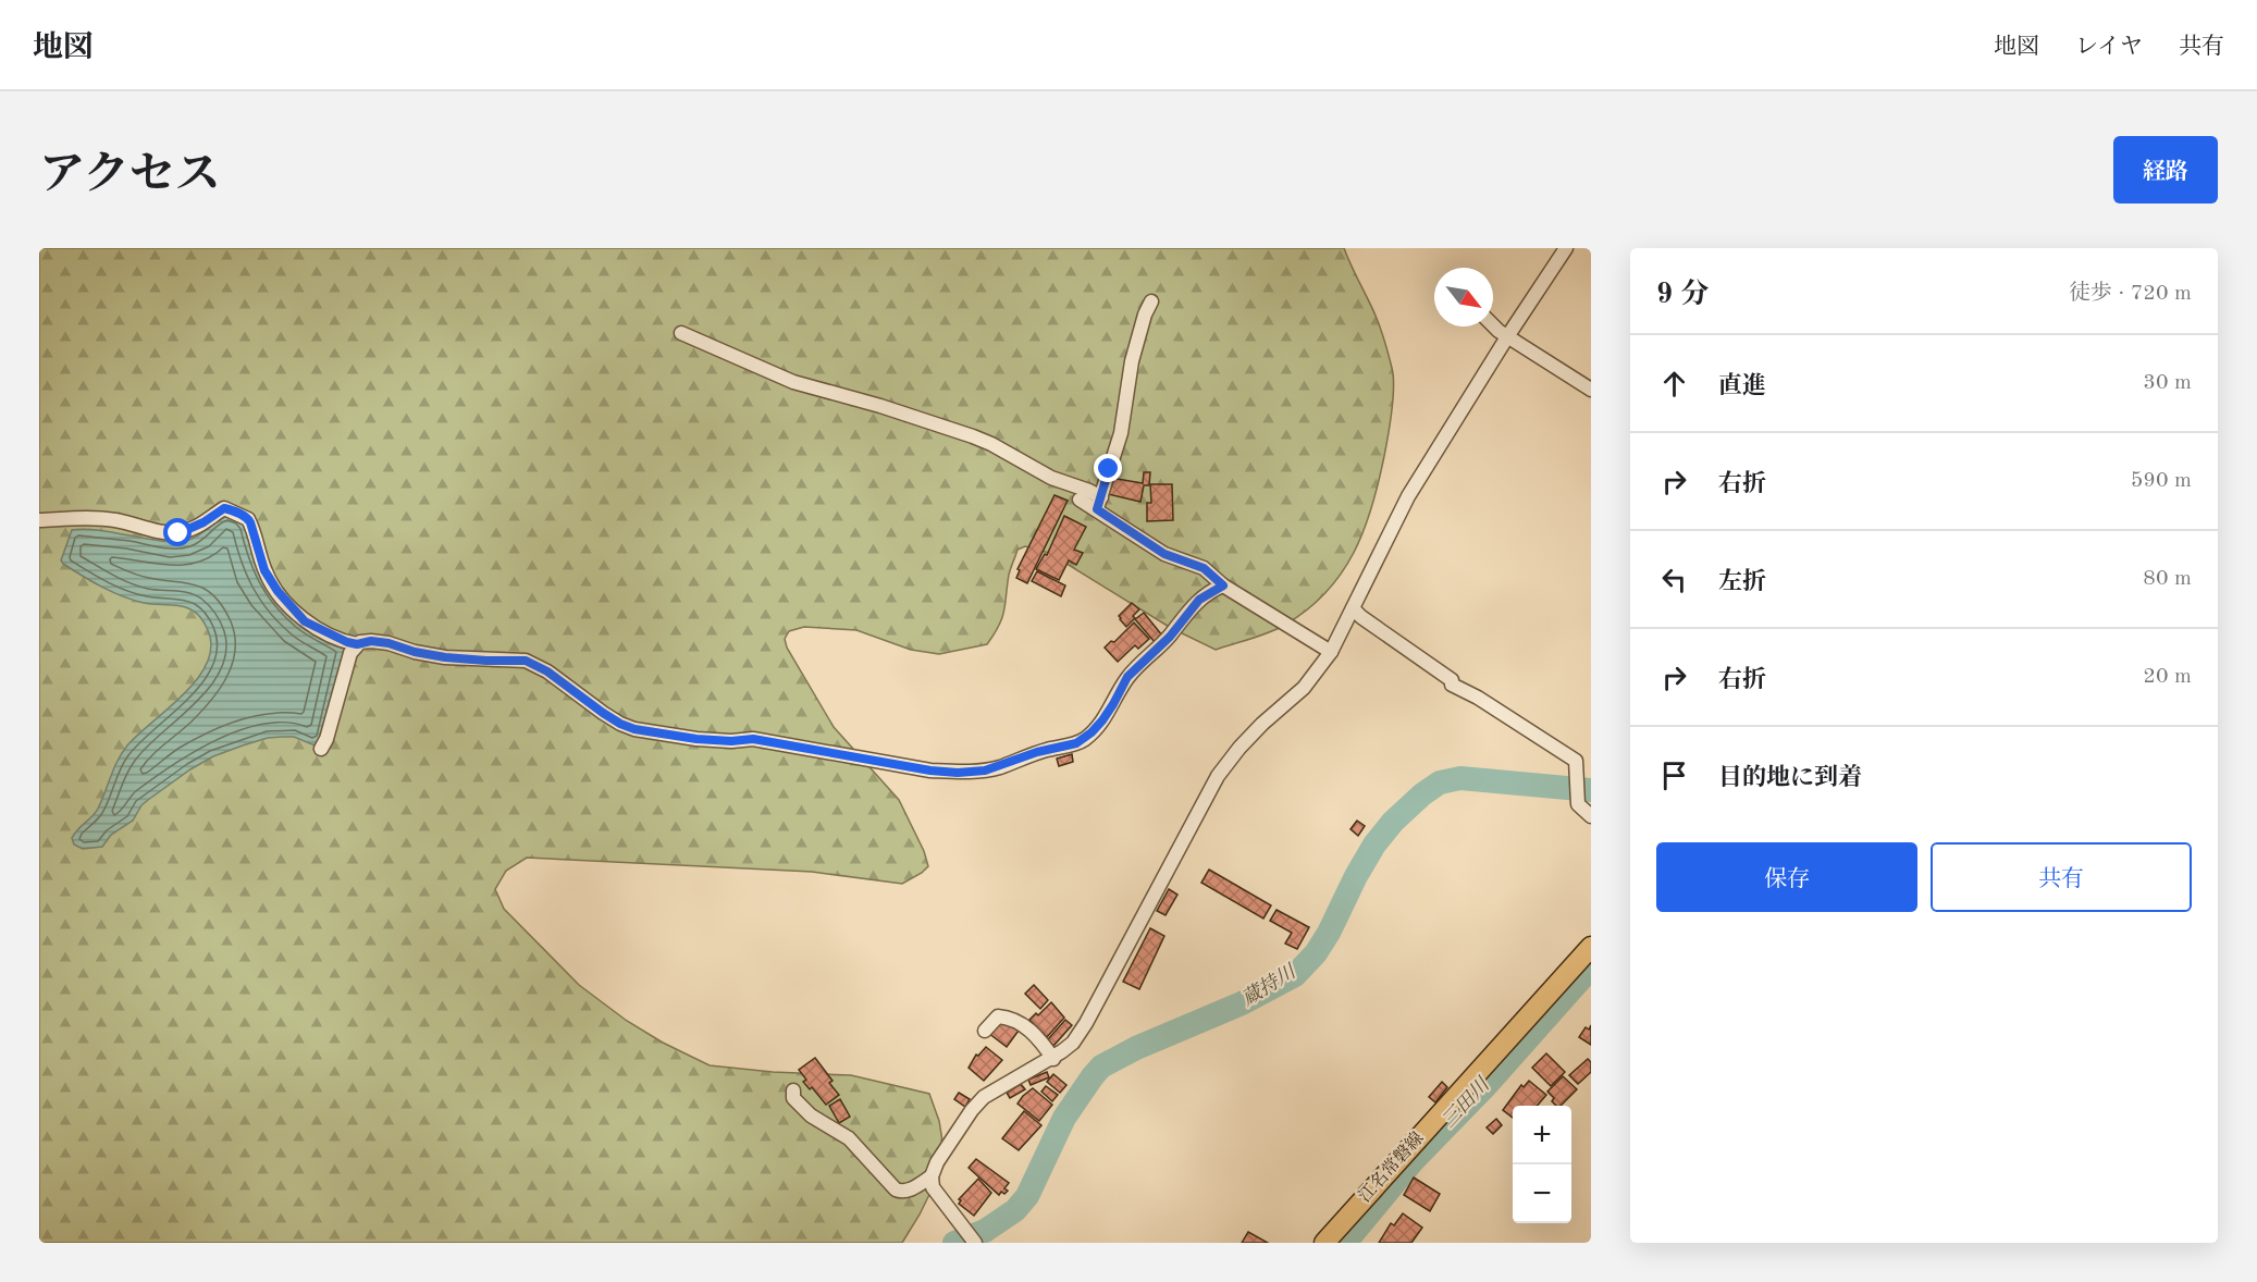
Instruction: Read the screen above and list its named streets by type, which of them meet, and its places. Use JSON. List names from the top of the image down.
{
  "streets": {
    "main road": ["江名常磐線"]
  },
  "water": ["蔵持川", "三田川"],
  "north": "bottom right",
  "page": {
    "header": "地図",
    "nav": ["地図", "レイヤ", "共有"],
    "title": "アクセス",
    "buttons": [
      "経路",
      ["保存", "共有"]
    ],
    "heading": ["9 分", "徒歩 · 720 m"],
    "list": [
      ["直進", "30 m"],
      ["右折", "590 m"],
      ["左折", "80 m"],
      ["右折", "20 m"],
      "目的地に到着"
    ],
    "map_buttons": ["+", "−"]
  }
}
